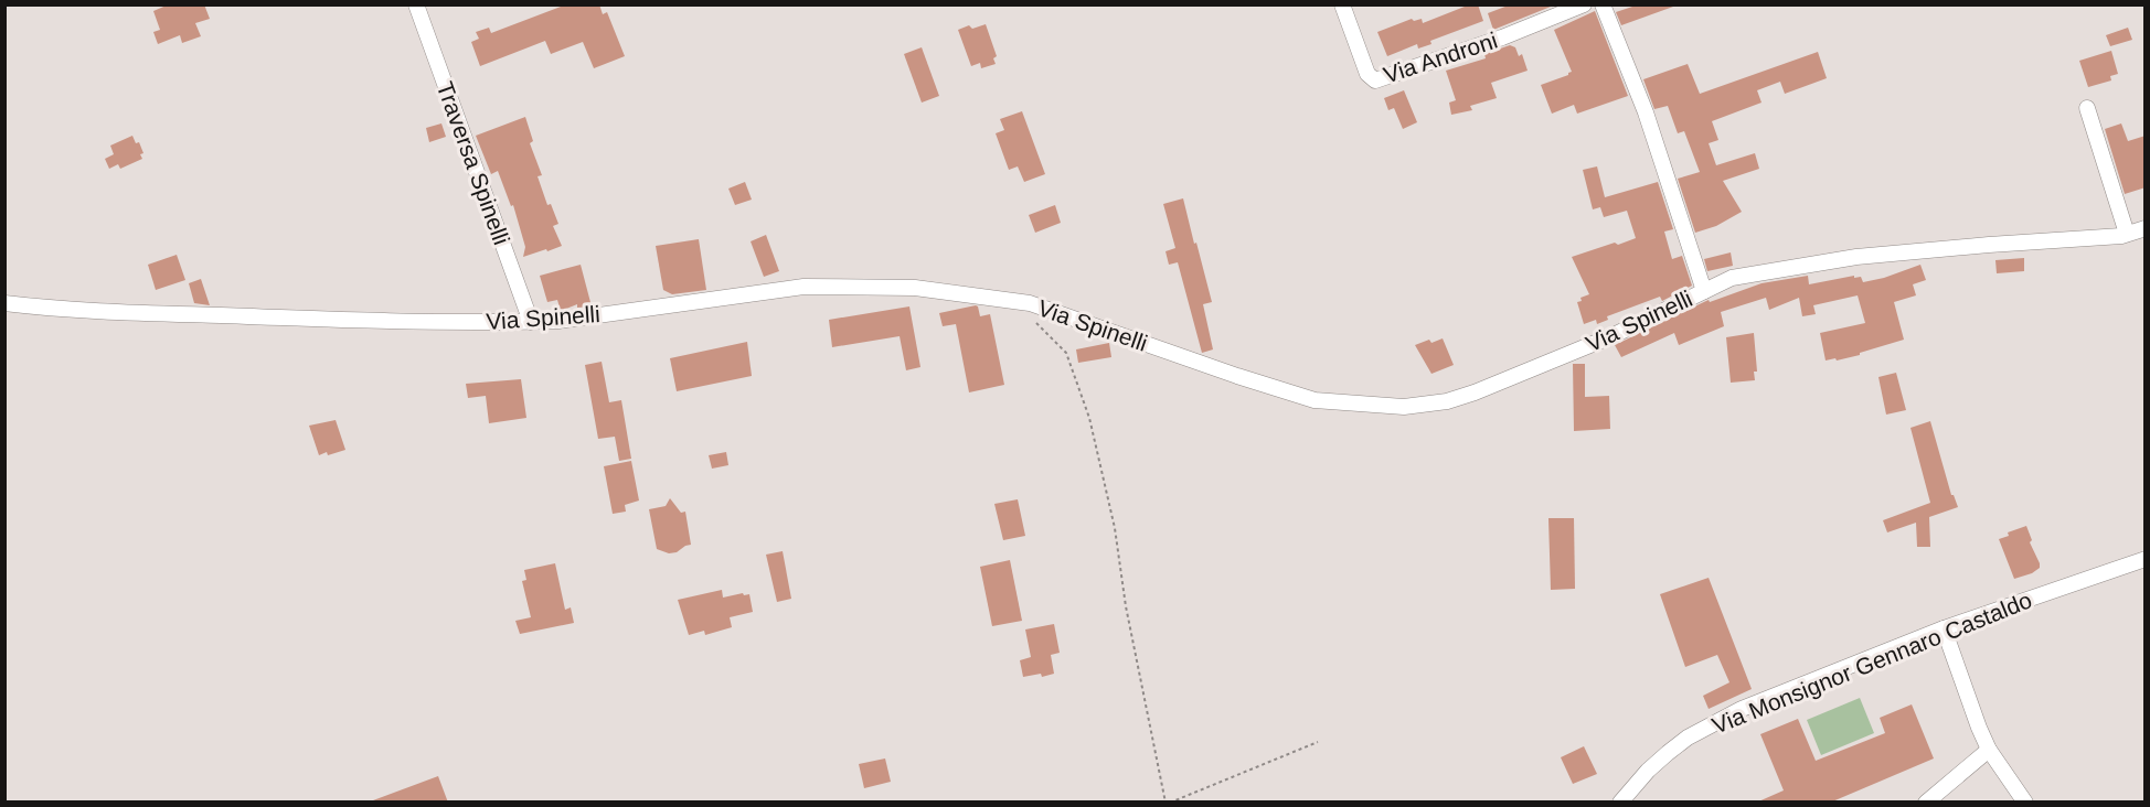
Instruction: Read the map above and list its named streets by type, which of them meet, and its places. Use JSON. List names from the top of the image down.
{
  "streets": {
    "street": [
      "Via Androni",
      "Traversa Spinelli",
      "Via Spinelli",
      "Via Monsignor Gennaro Castaldo"
    ]
  },
  "crossings": [
    ["Traversa Spinelli", "Via Spinelli"]
  ]
}
